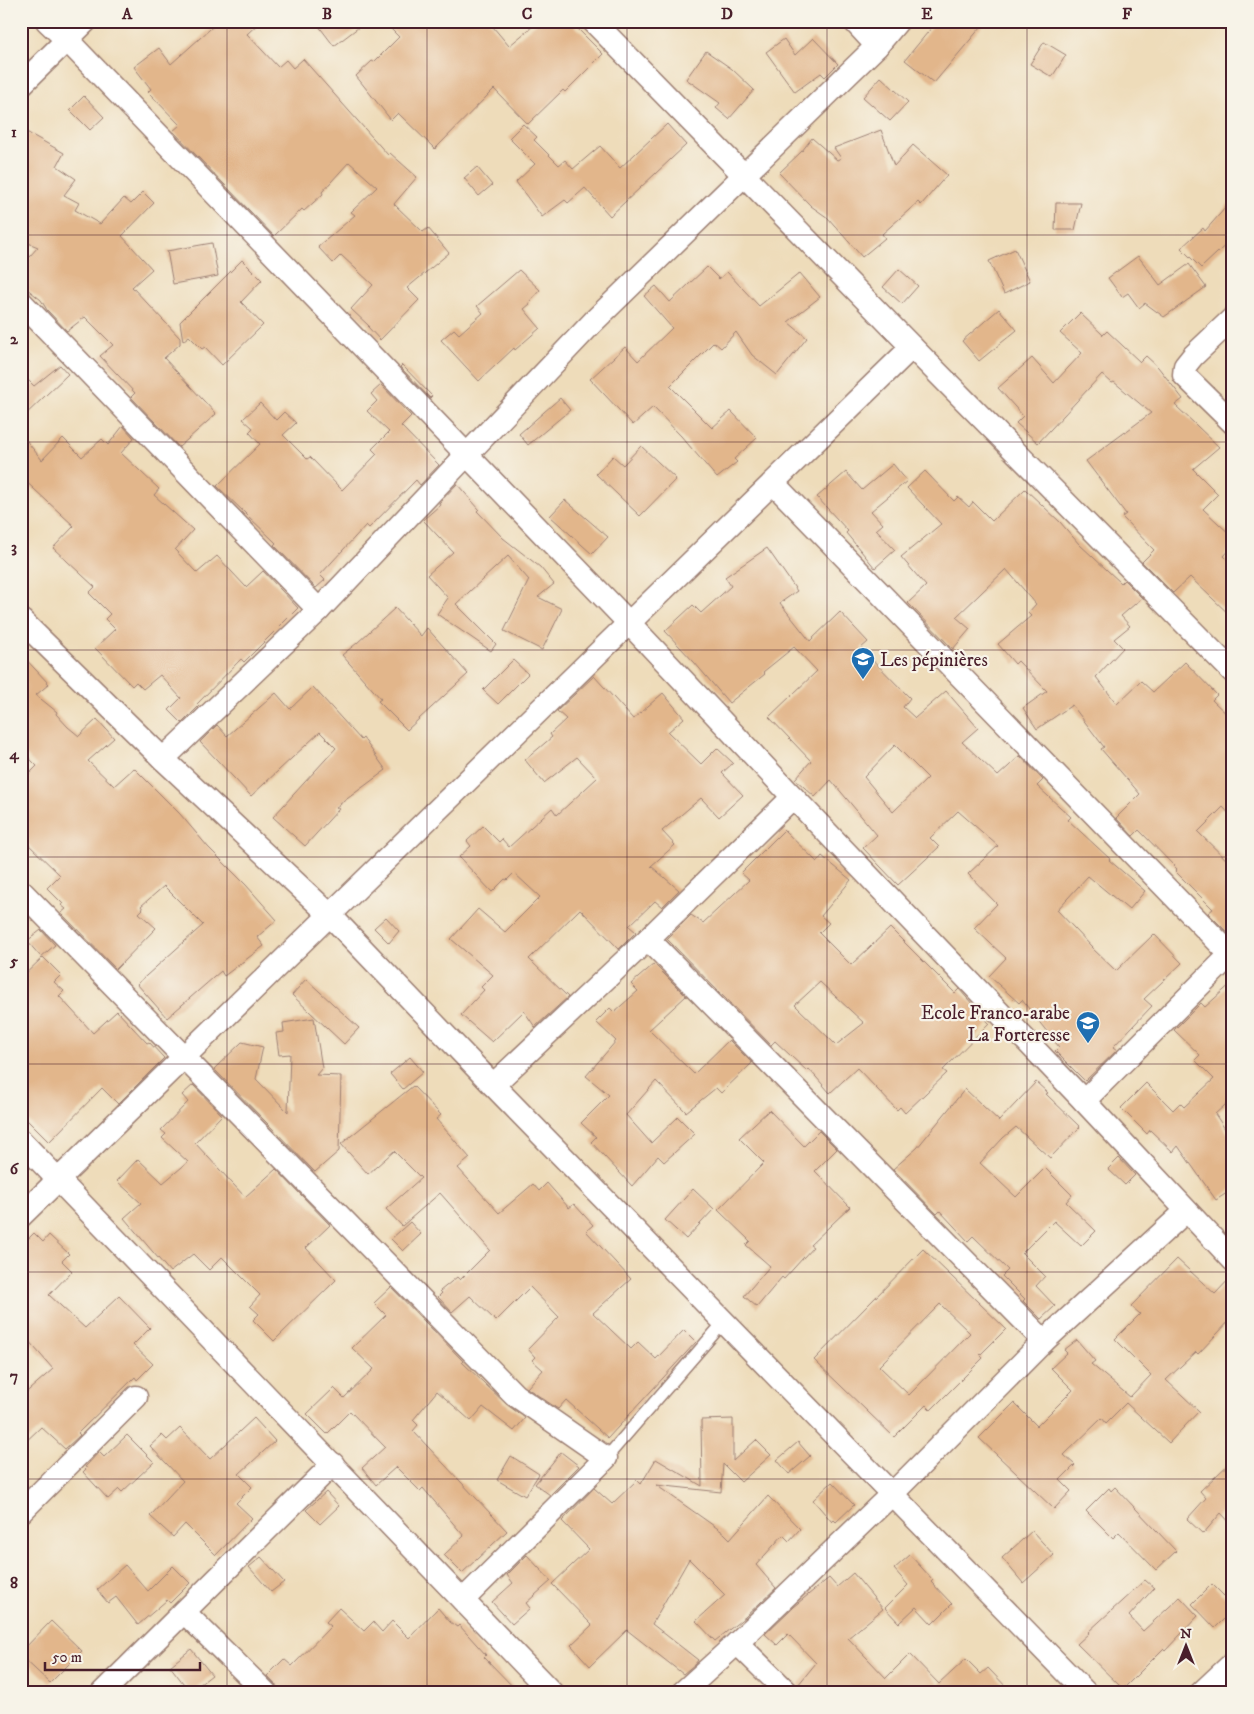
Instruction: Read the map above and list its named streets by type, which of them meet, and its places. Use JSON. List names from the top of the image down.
{
  "places": {
    "school or university": ["Les pépinières", "Ecole Franco-arabe La Forteresse"]
  },
  "scale_bar": "50 m",
  "north": "top",
  "grid": {
    "columns": [
      "A",
      "B",
      "C",
      "D",
      "E",
      "F"
    ],
    "rows": [
      "1",
      "2",
      "3",
      "4",
      "5",
      "6",
      "7",
      "8"
    ]
  }
}
